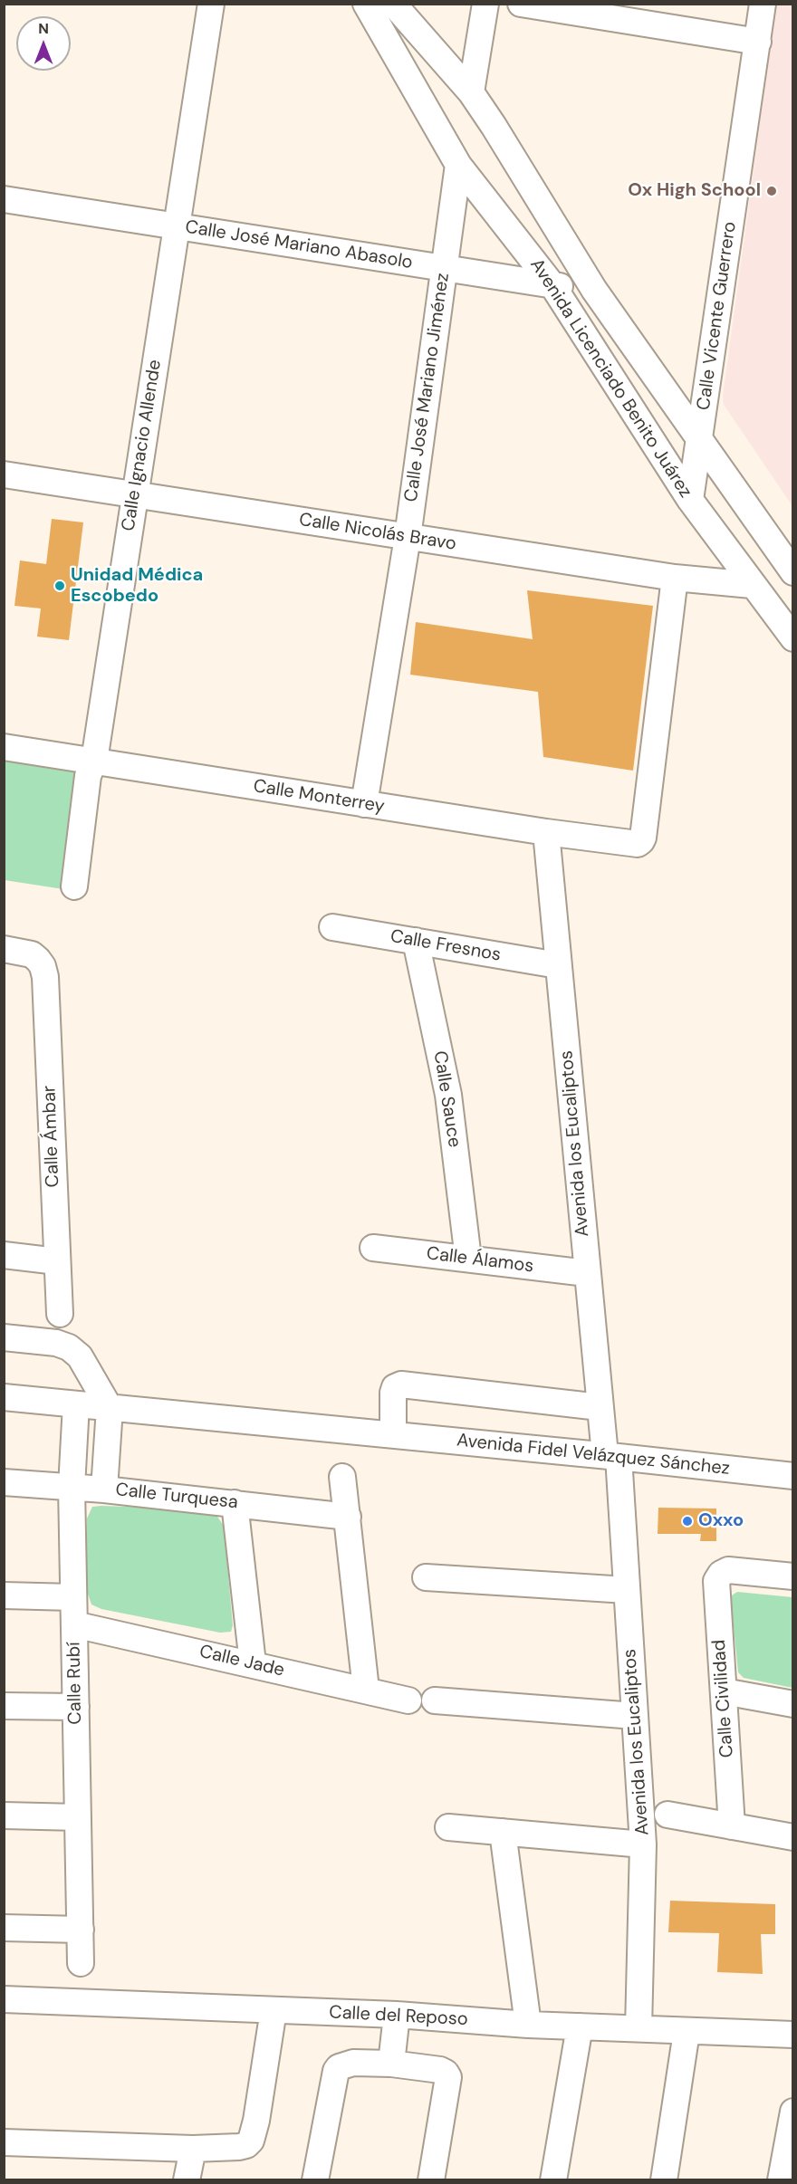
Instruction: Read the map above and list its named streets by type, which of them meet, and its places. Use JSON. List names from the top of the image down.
{
  "streets": {
    "street": [
      "Calle José Mariano Abasolo",
      "Calle Vicente Guerrero",
      "Avenida Licenciado Benito Juárez",
      "Calle José Mariano Jiménez",
      "Calle Ignacio Allende",
      "Calle Nicolás Bravo",
      "Calle Monterrey",
      "Calle Fresnos",
      "Calle Sauce",
      "Calle Ámbar",
      "Avenida los Eucaliptos",
      "Calle Álamos",
      "Avenida Fidel Velázquez Sánchez",
      "Calle Turquesa",
      "Calle Jade",
      "Calle Rubí",
      "Calle Civilidad",
      "Calle del Reposo"
    ]
  },
  "crossings": [
    ["Calle José Mariano Abasolo", "Avenida Licenciado Benito Juárez"],
    ["Calle José Mariano Abasolo", "Calle José Mariano Jiménez"],
    ["Calle José Mariano Abasolo", "Calle Ignacio Allende"],
    ["Calle Vicente Guerrero", "Avenida Licenciado Benito Juárez"],
    ["Avenida Licenciado Benito Juárez", "Calle José Mariano Jiménez"],
    ["Avenida Licenciado Benito Juárez", "Calle Nicolás Bravo"],
    ["Calle José Mariano Jiménez", "Calle Nicolás Bravo"],
    ["Calle José Mariano Jiménez", "Calle Monterrey"],
    ["Calle Ignacio Allende", "Calle Nicolás Bravo"],
    ["Calle Ignacio Allende", "Calle Monterrey"],
    ["Calle Nicolás Bravo", "Calle Monterrey"],
    ["Calle Monterrey", "Avenida los Eucaliptos"],
    ["Calle Fresnos", "Calle Sauce"],
    ["Calle Fresnos", "Avenida los Eucaliptos"],
    ["Calle Sauce", "Calle Álamos"],
    ["Avenida los Eucaliptos", "Calle Álamos"],
    ["Avenida los Eucaliptos", "Avenida Fidel Velázquez Sánchez"],
    ["Avenida los Eucaliptos", "Calle del Reposo"],
    ["Avenida Fidel Velázquez Sánchez", "Calle Rubí"],
    ["Calle Turquesa", "Calle Rubí"],
    ["Calle Jade", "Calle Rubí"]
  ],
  "places": ["Ox High School", "Unidad Médica Escobedo", "Oxxo"],
  "north": "top"
}
